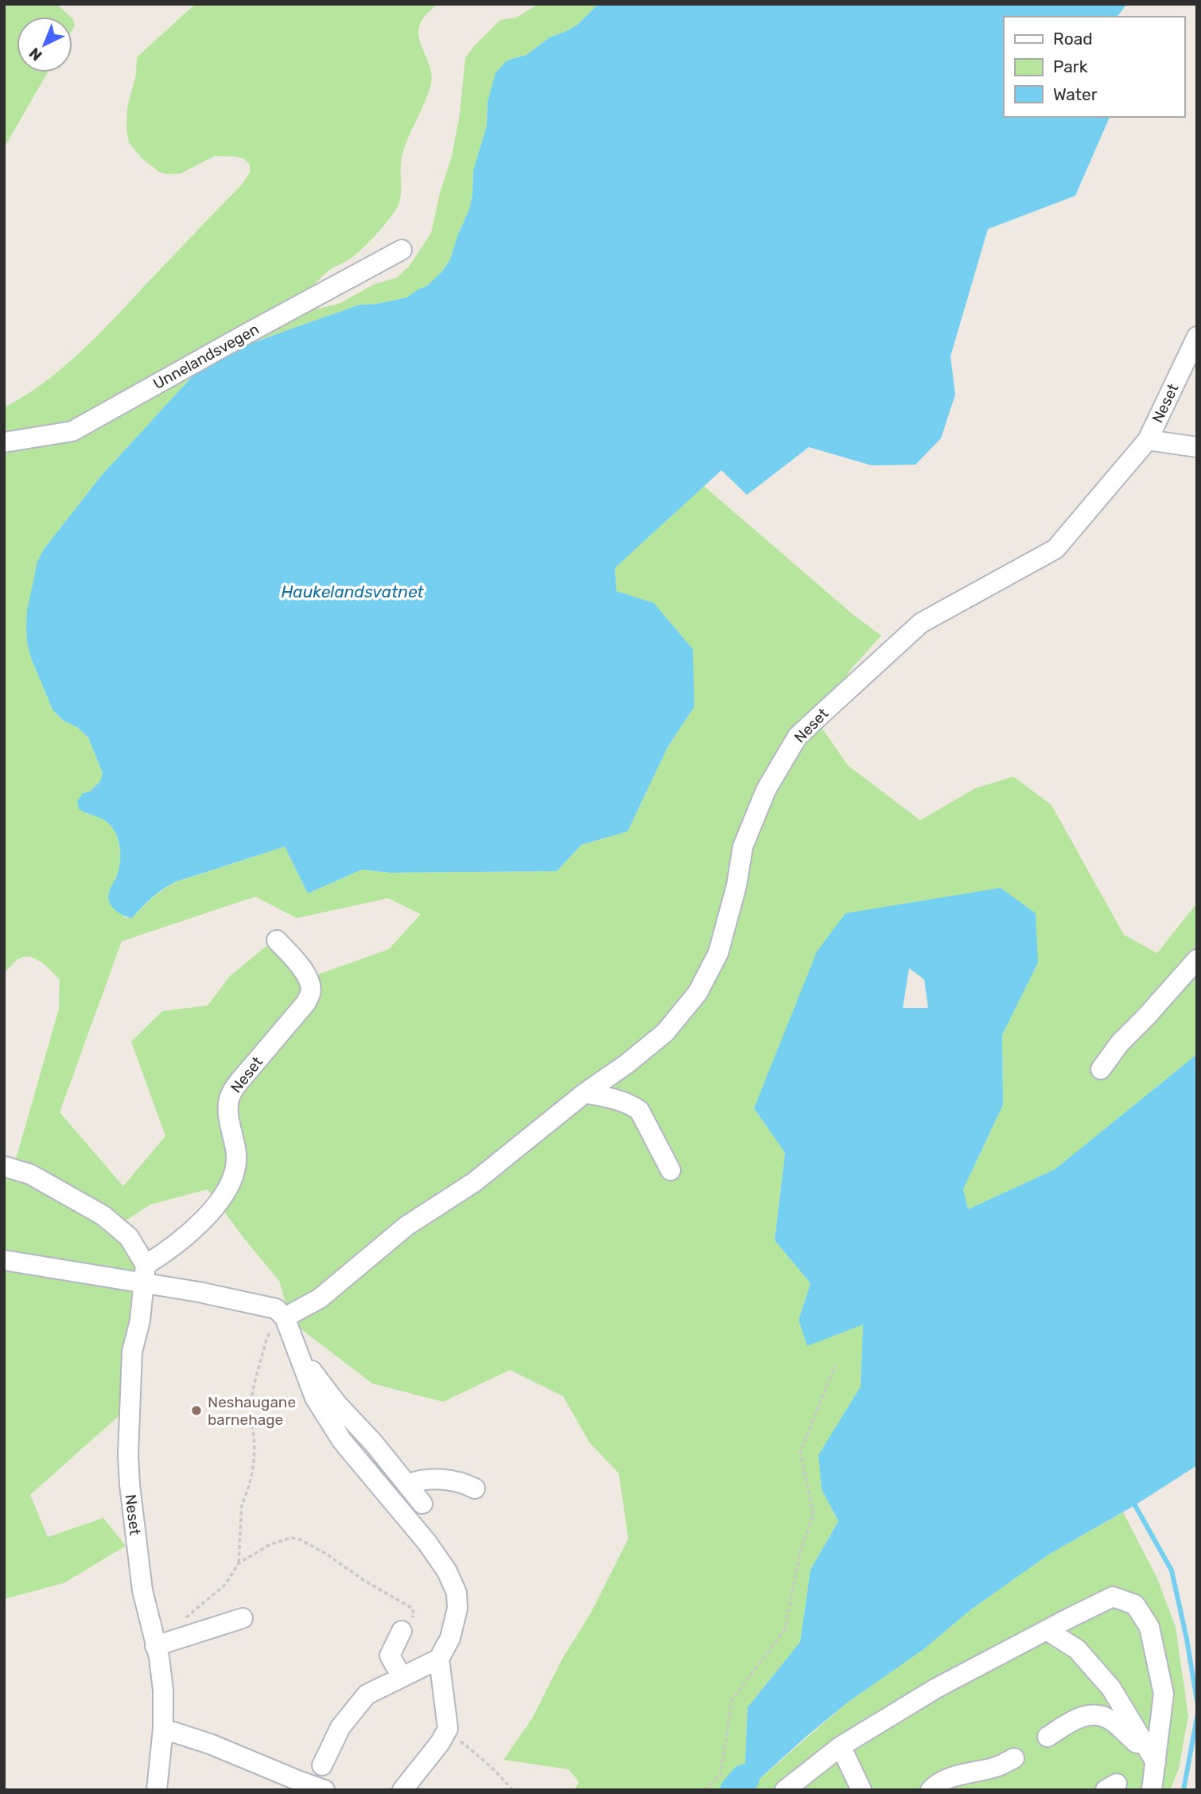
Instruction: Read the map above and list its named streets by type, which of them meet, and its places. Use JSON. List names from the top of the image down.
{
  "streets": {
    "street": ["Unnelandsvegen", "Neset"]
  },
  "water": ["Haukelandsvatnet"],
  "places": ["Neshaugane barnehage"],
  "legend": ["Road", "Park", "Water"],
  "north": "bottom left"
}
